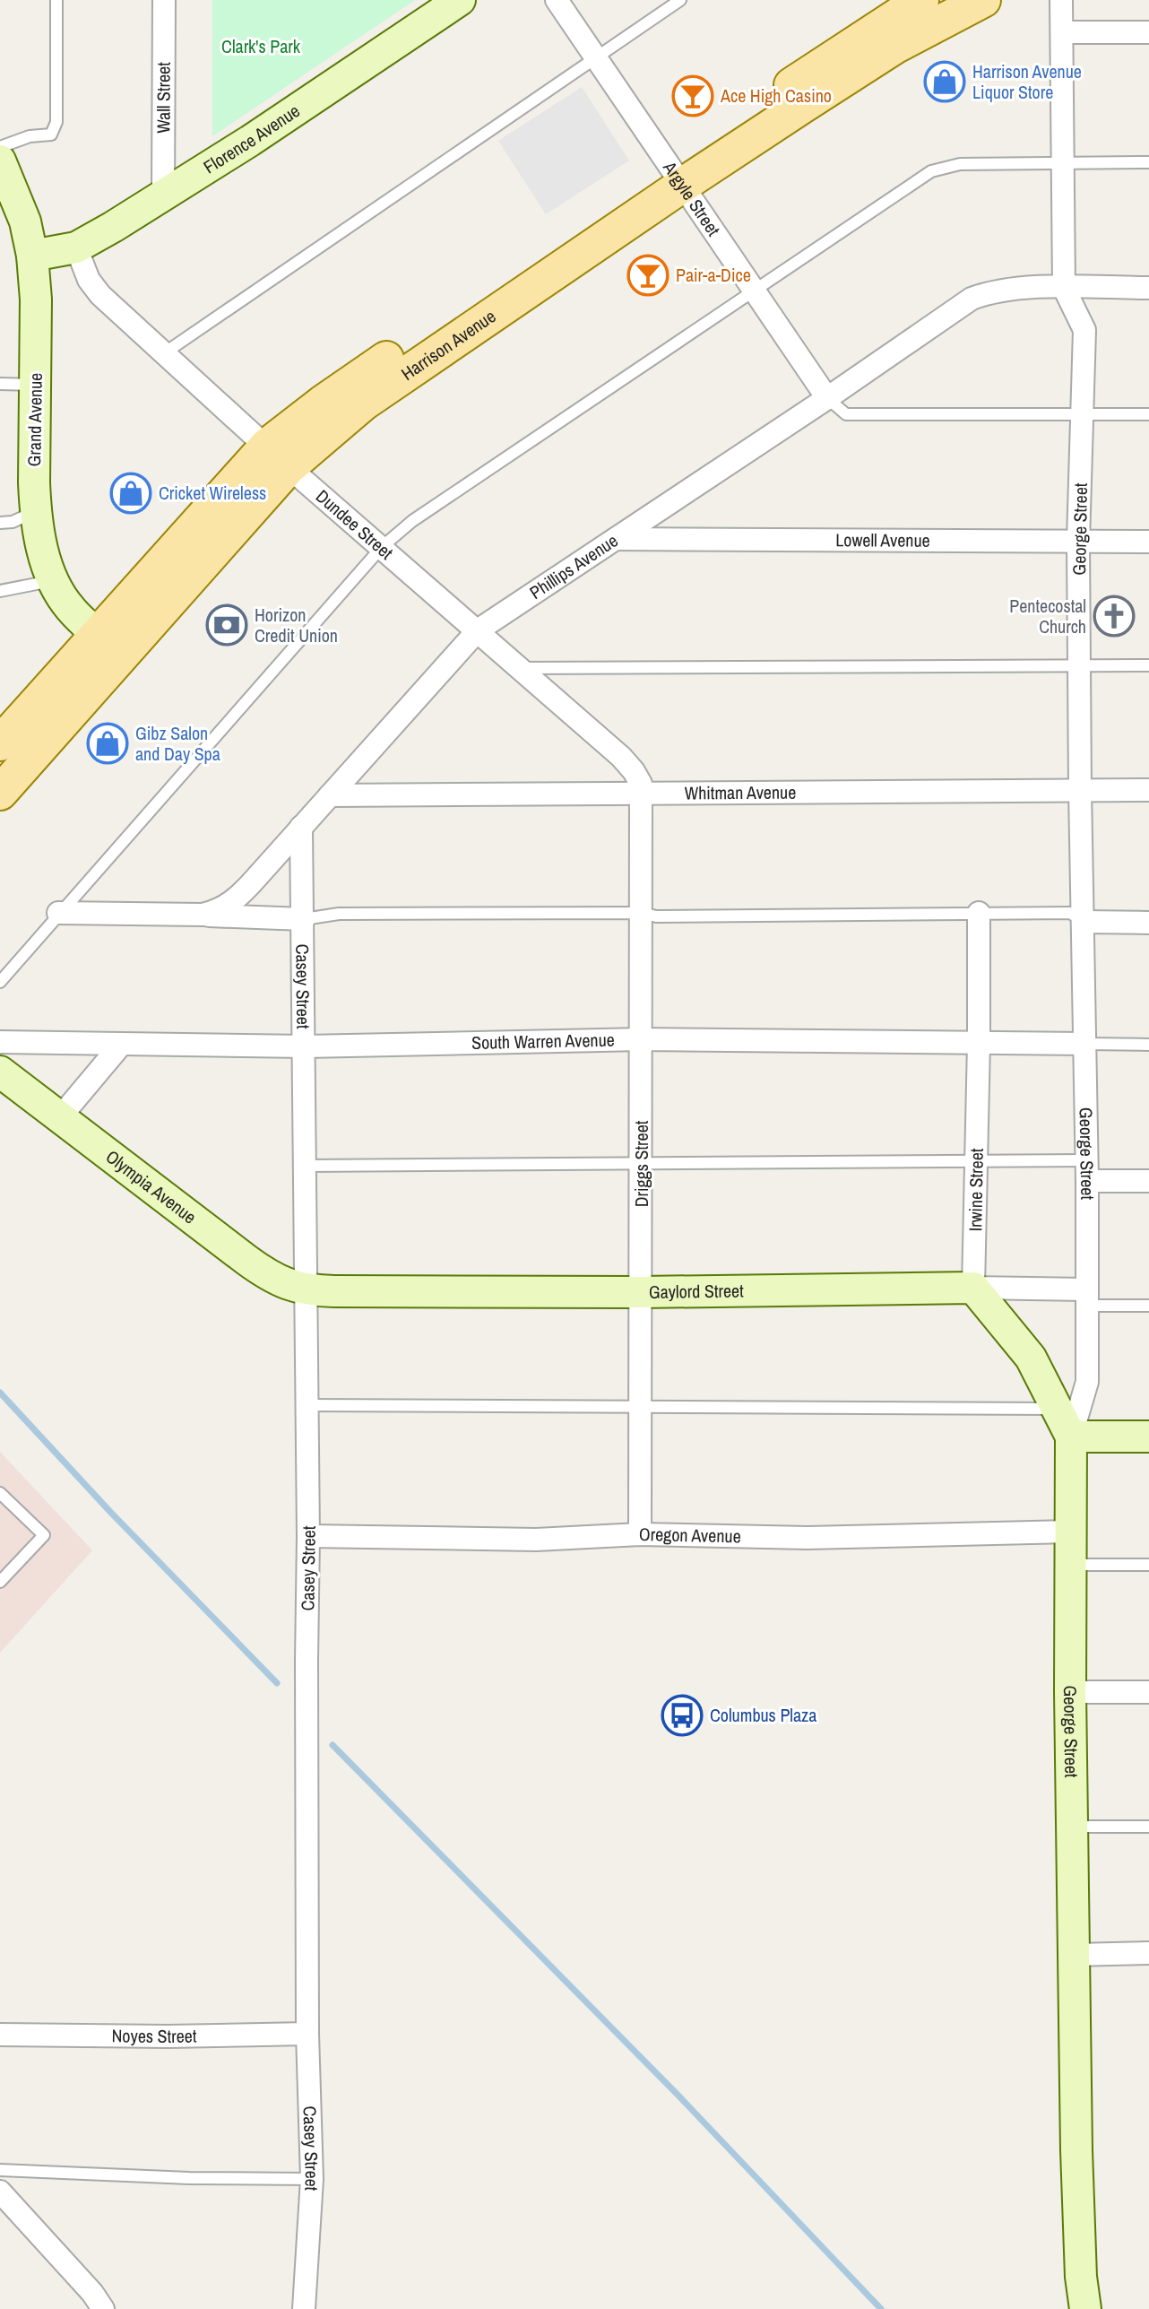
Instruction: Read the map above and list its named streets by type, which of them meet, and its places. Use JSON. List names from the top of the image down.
{
  "streets": {
    "main road": ["Harrison Avenue"],
    "street": [
      "Wall Street",
      "Florence Avenue",
      "Argyle Street",
      "Grand Avenue",
      "Dundee Street",
      "George Street",
      "Lowell Avenue",
      "Phillips Avenue",
      "Whitman Avenue",
      "Casey Street",
      "South Warren Avenue",
      "Driggs Street",
      "Olympia Avenue",
      "Irwine Street",
      "Gaylord Street",
      "Oregon Avenue",
      "Noyes Street"
    ]
  },
  "crossings": [
    ["Wall Street", "Florence Avenue"],
    ["Florence Avenue", "Grand Avenue"],
    ["Florence Avenue", "Dundee Street"],
    ["Argyle Street", "Harrison Avenue"],
    ["Argyle Street", "Phillips Avenue"],
    ["Harrison Avenue", "Grand Avenue"],
    ["Harrison Avenue", "Dundee Street"],
    ["Dundee Street", "Phillips Avenue"],
    ["Dundee Street", "Whitman Avenue"],
    ["Dundee Street", "Driggs Street"],
    ["George Street", "Lowell Avenue"],
    ["George Street", "Phillips Avenue"],
    ["George Street", "Whitman Avenue"],
    ["George Street", "South Warren Avenue"],
    ["George Street", "Gaylord Street"],
    ["George Street", "Oregon Avenue"],
    ["Lowell Avenue", "Phillips Avenue"],
    ["Phillips Avenue", "Whitman Avenue"],
    ["Phillips Avenue", "Casey Street"],
    ["Whitman Avenue", "Driggs Street"],
    ["Casey Street", "South Warren Avenue"],
    ["Casey Street", "Olympia Avenue"],
    ["Casey Street", "Gaylord Street"],
    ["Casey Street", "Oregon Avenue"],
    ["Casey Street", "Noyes Street"],
    ["South Warren Avenue", "Driggs Street"],
    ["South Warren Avenue", "Irwine Street"],
    ["Driggs Street", "Gaylord Street"],
    ["Driggs Street", "Oregon Avenue"],
    ["Olympia Avenue", "Gaylord Street"],
    ["Irwine Street", "Gaylord Street"]
  ],
  "parks": ["Clark's Park"],
  "places": {
    "shop": ["Harrison Avenue Liquor Store", "Cricket Wireless", "Gibz Salon and Day Spa"],
    "bar": ["Ace High Casino", "Pair-a-Dice"],
    "church": ["Pentecostal Church"],
    "bank": ["Horizon Credit Union"],
    "bus stop": ["Columbus Plaza"]
  }
}
